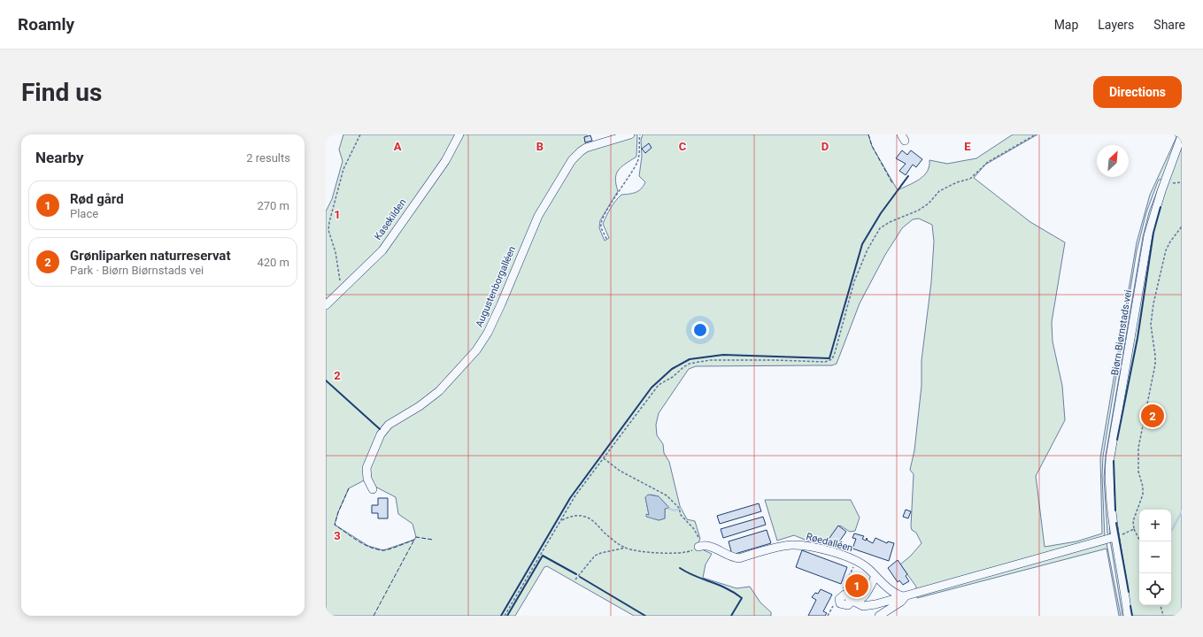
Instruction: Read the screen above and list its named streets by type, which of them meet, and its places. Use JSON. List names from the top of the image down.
{
  "streets": {
    "street": [
      "Kasekilden",
      "Augustenborgalléen",
      "Biørn Biørnstads vei",
      "Røedalléen"
    ]
  },
  "north": "top right",
  "page": {
    "header": "Roamly",
    "nav": ["Map", "Layers", "Share"],
    "buttons": "Directions",
    "title": "Find us",
    "heading": ["Nearby", "2 results"],
    "list": [
      {
        "mark": "1",
        "name": "Rød gård",
        "note": "Place",
        "value": "270 m"
      },
      {
        "mark": "2",
        "name": "Grønliparken naturreservat",
        "note": "Park · Biørn Biørnstads vei",
        "value": "420 m"
      }
    ],
    "pins": ["2", "1"],
    "map_buttons": ["+", "−"]
  },
  "grid": {
    "columns": [
      "A",
      "B",
      "C",
      "D",
      "E"
    ],
    "rows": ["1", "2", "3"]
  }
}
